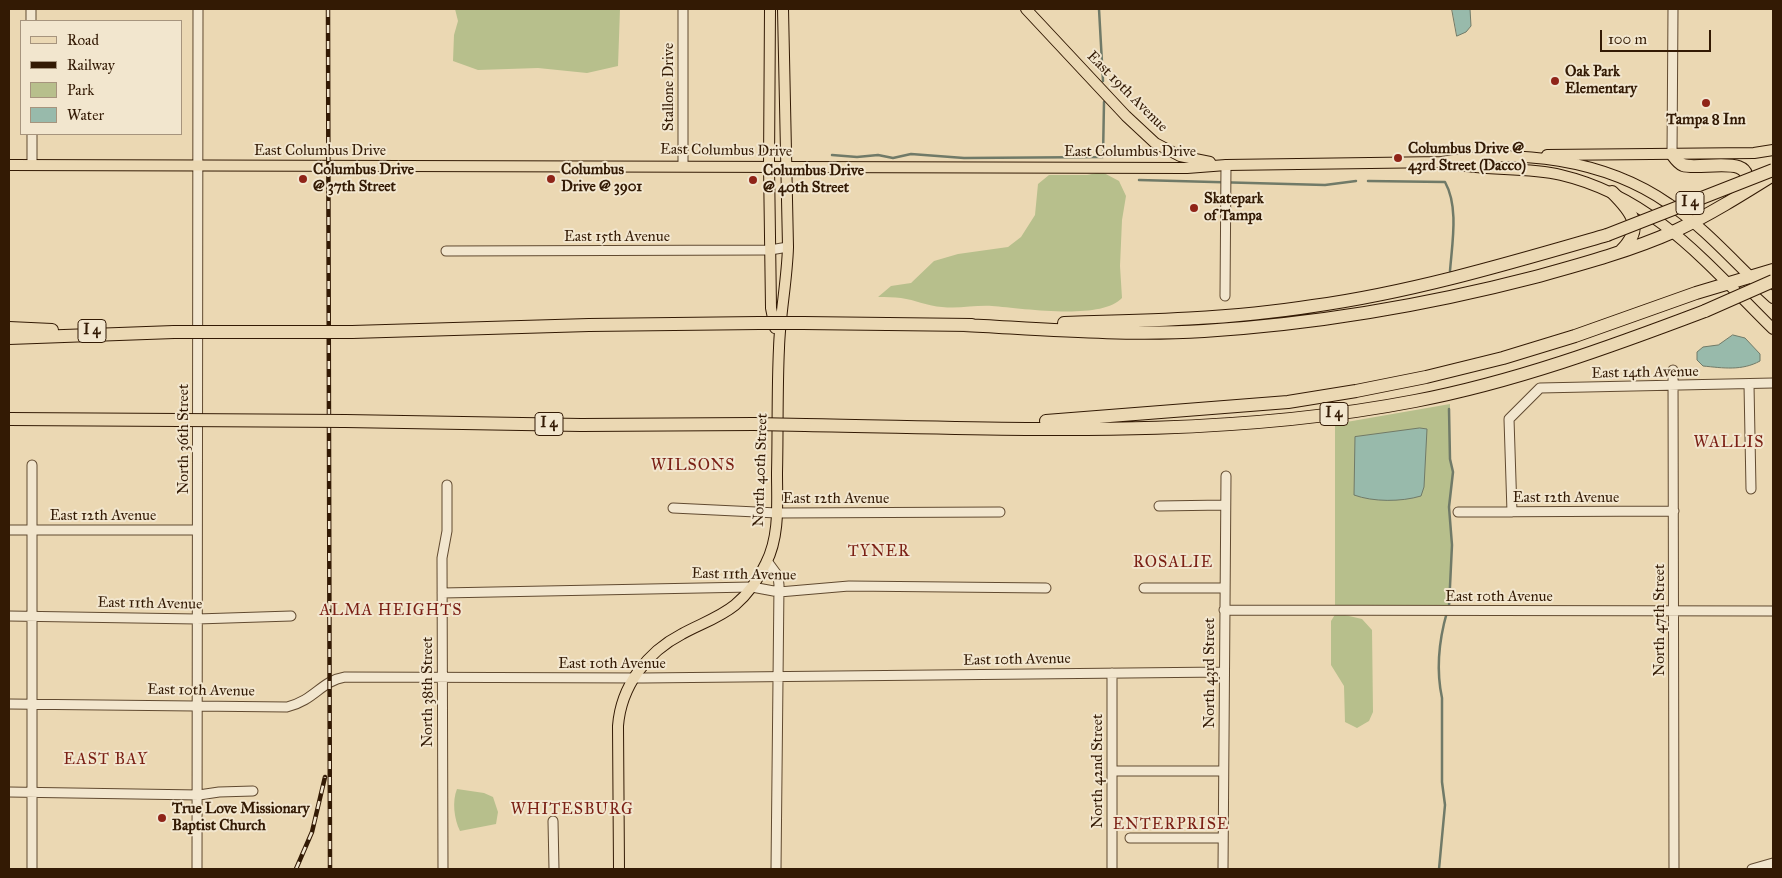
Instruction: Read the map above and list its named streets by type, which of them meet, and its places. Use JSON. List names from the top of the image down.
{
  "streets": {
    "highway": ["I 4"],
    "main road": ["East 19th Avenue", "East Columbus Drive", "North 40th Street"],
    "street": [
      "Stallone Drive",
      "East 15th Avenue",
      "East 14th Avenue",
      "North 36th Street",
      "East 12th Avenue",
      "East 11th Avenue",
      "East 10th Avenue",
      "North 47th Street",
      "North 43rd Street",
      "North 38th Street",
      "North 42nd Street"
    ]
  },
  "crossings": [
    ["Stallone Drive", "East Columbus Drive"],
    ["East 19th Avenue", "East Columbus Drive"],
    ["East Columbus Drive", "North 36th Street"],
    ["East Columbus Drive", "North 40th Street"],
    ["East 15th Avenue", "North 40th Street"],
    ["East 14th Avenue", "East 12th Avenue"],
    ["East 14th Avenue", "North 47th Street"],
    ["North 36th Street", "East 12th Avenue"],
    ["North 36th Street", "East 11th Avenue"],
    ["North 36th Street", "East 10th Avenue"],
    ["North 40th Street", "East 12th Avenue"],
    ["North 40th Street", "East 11th Avenue"],
    ["North 40th Street", "East 10th Avenue"],
    ["East 12th Avenue", "North 47th Street"],
    ["East 11th Avenue", "North 38th Street"],
    ["East 10th Avenue", "North 47th Street"],
    ["East 10th Avenue", "North 43rd Street"],
    ["East 10th Avenue", "North 38th Street"],
    ["East 10th Avenue", "North 42nd Street"]
  ],
  "districts": [
    "WALLIS",
    "WILSONS",
    "TYNER",
    "ROSALIE",
    "ALMA HEIGHTS",
    "EAST BAY",
    "WHITESBURG",
    "ENTERPRISE"
  ],
  "places": [
    "Oak Park Elementary",
    "Tampa 8 Inn",
    "Columbus Drive @ 43rd Street (Dacco)",
    "Columbus Drive @ 37th Street",
    "Columbus Drive @ 3901",
    "Columbus Drive @ 40th Street",
    "Skatepark of Tampa",
    "True Love Missionary Baptist Church"
  ],
  "legend": [
    "Road",
    "Railway",
    "Park",
    "Water"
  ],
  "scale_bar": "100 m"
}
